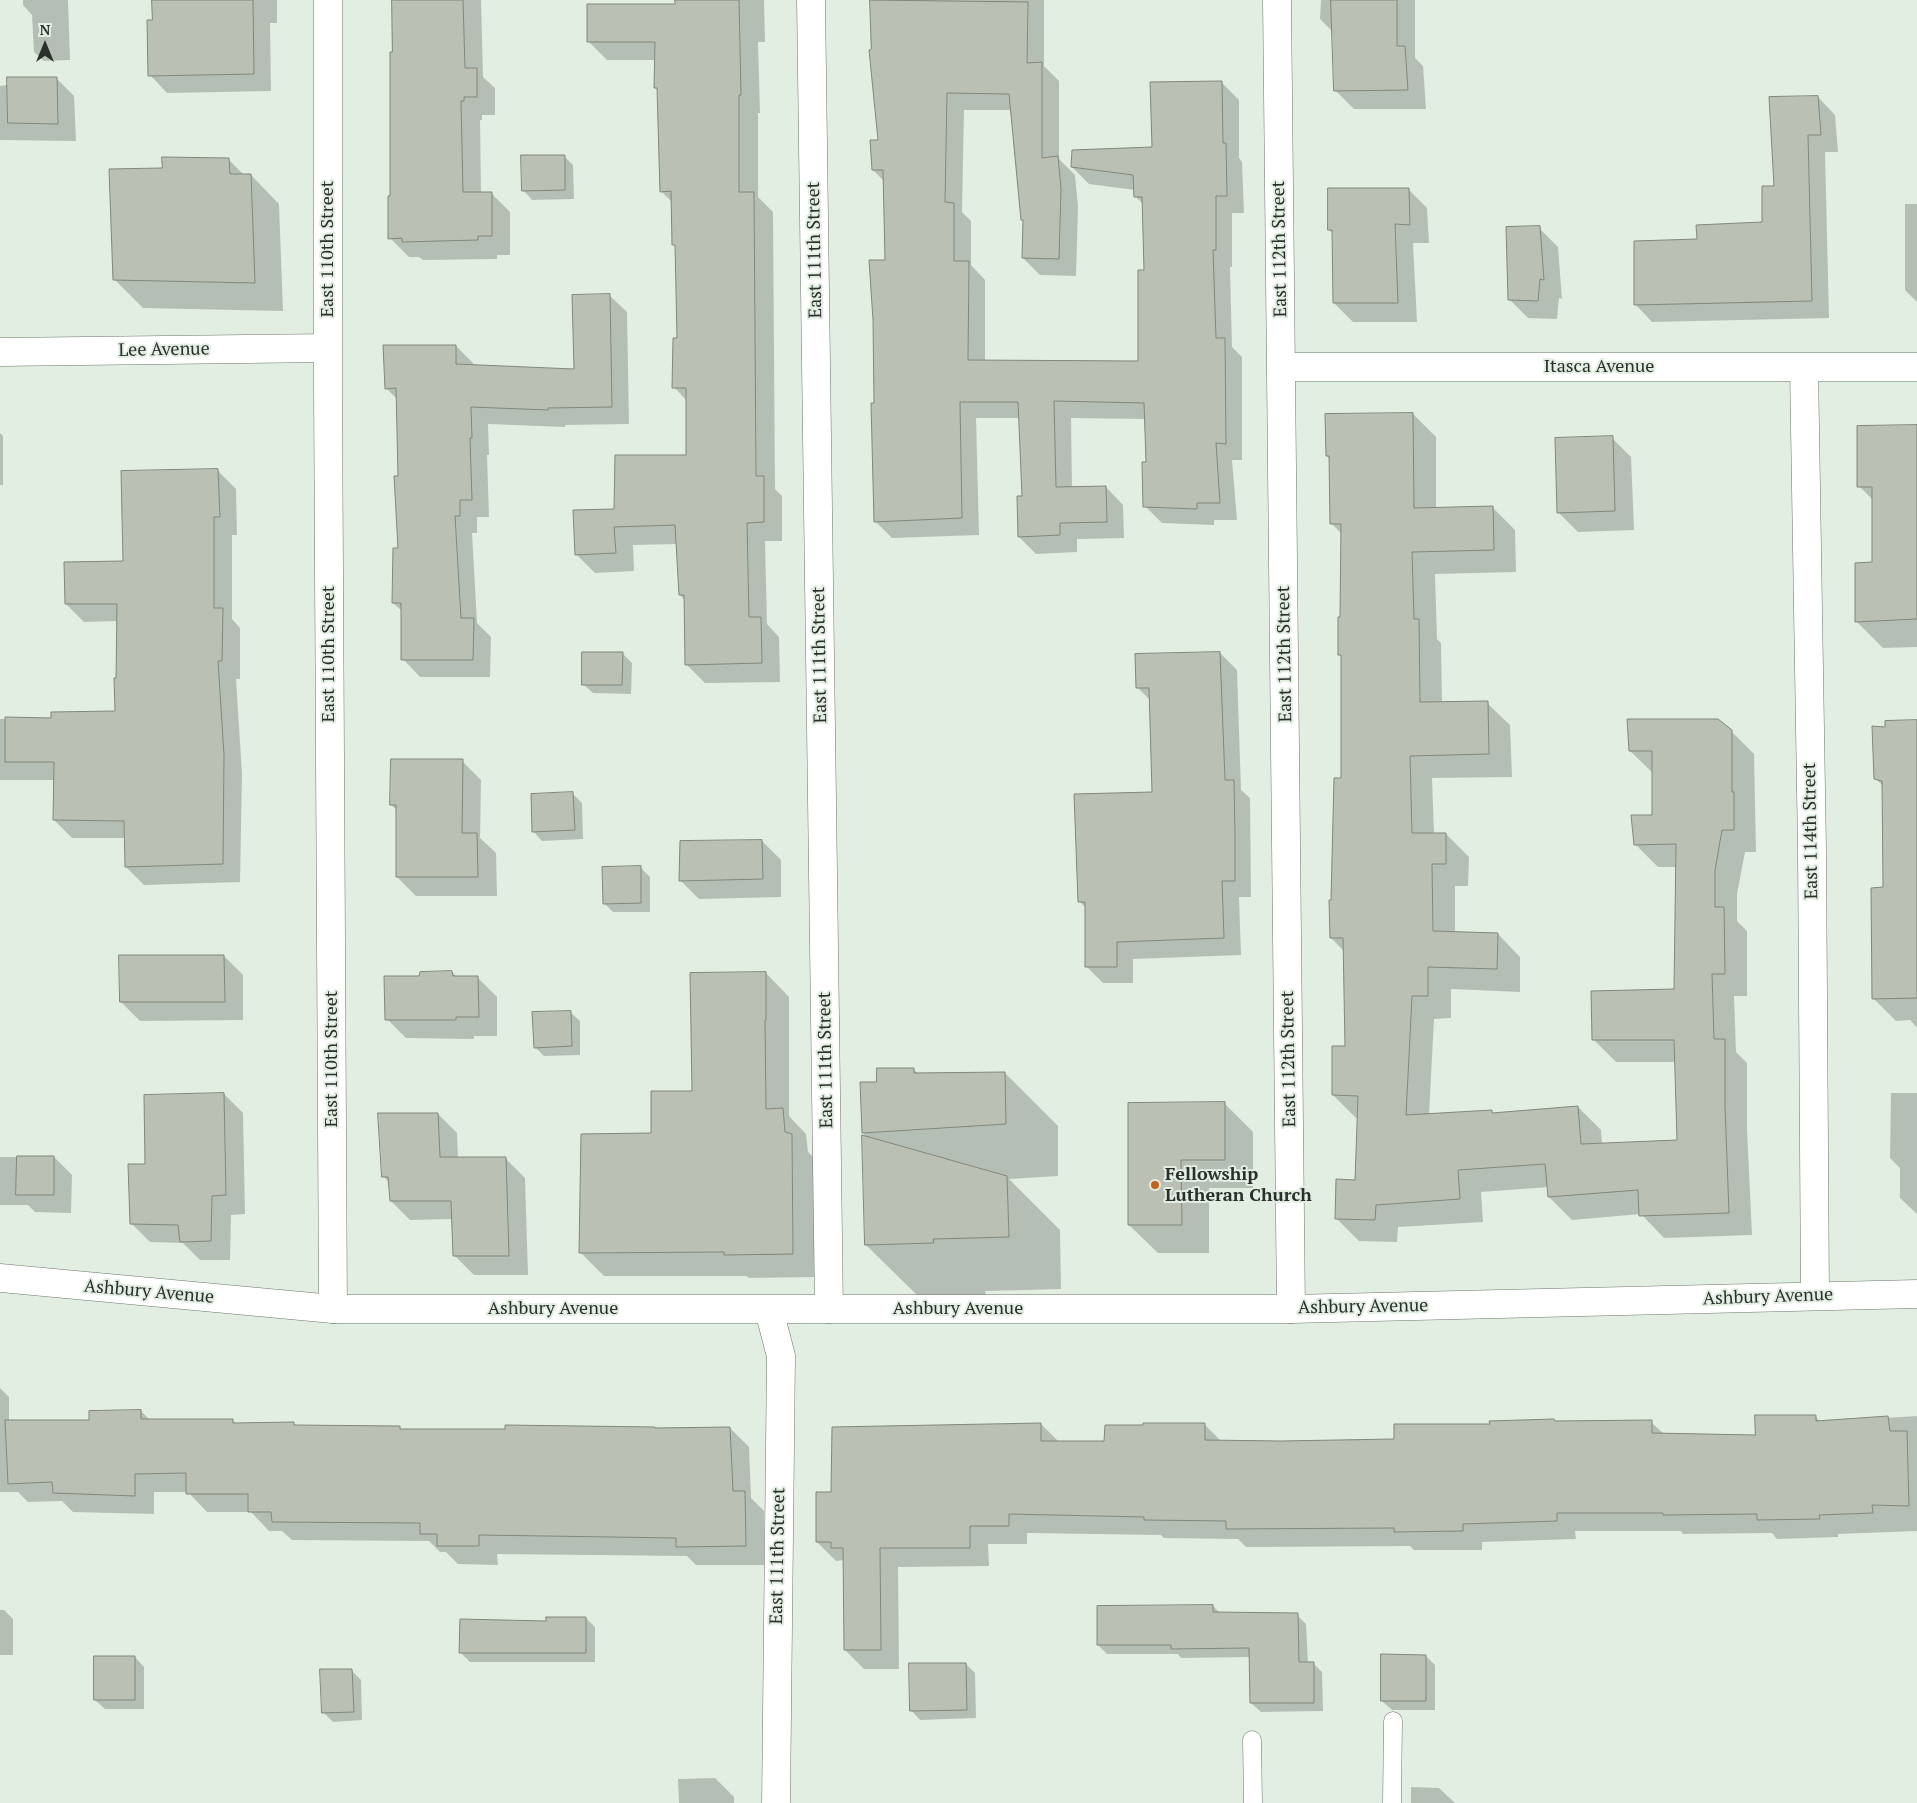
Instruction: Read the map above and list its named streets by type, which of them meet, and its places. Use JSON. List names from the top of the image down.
{
  "streets": {
    "street": [
      "East 110th Street",
      "East 112th Street",
      "East 111th Street",
      "Lee Avenue",
      "Itasca Avenue",
      "East 114th Street",
      "Ashbury Avenue"
    ]
  },
  "crossings": [
    ["East 110th Street", "Lee Avenue"],
    ["East 110th Street", "Ashbury Avenue"],
    ["East 112th Street", "Itasca Avenue"],
    ["East 112th Street", "Ashbury Avenue"],
    ["East 111th Street", "Ashbury Avenue"],
    ["Itasca Avenue", "East 114th Street"],
    ["East 114th Street", "Ashbury Avenue"]
  ],
  "places": ["Fellowship Lutheran Church"],
  "north": "top"
}
